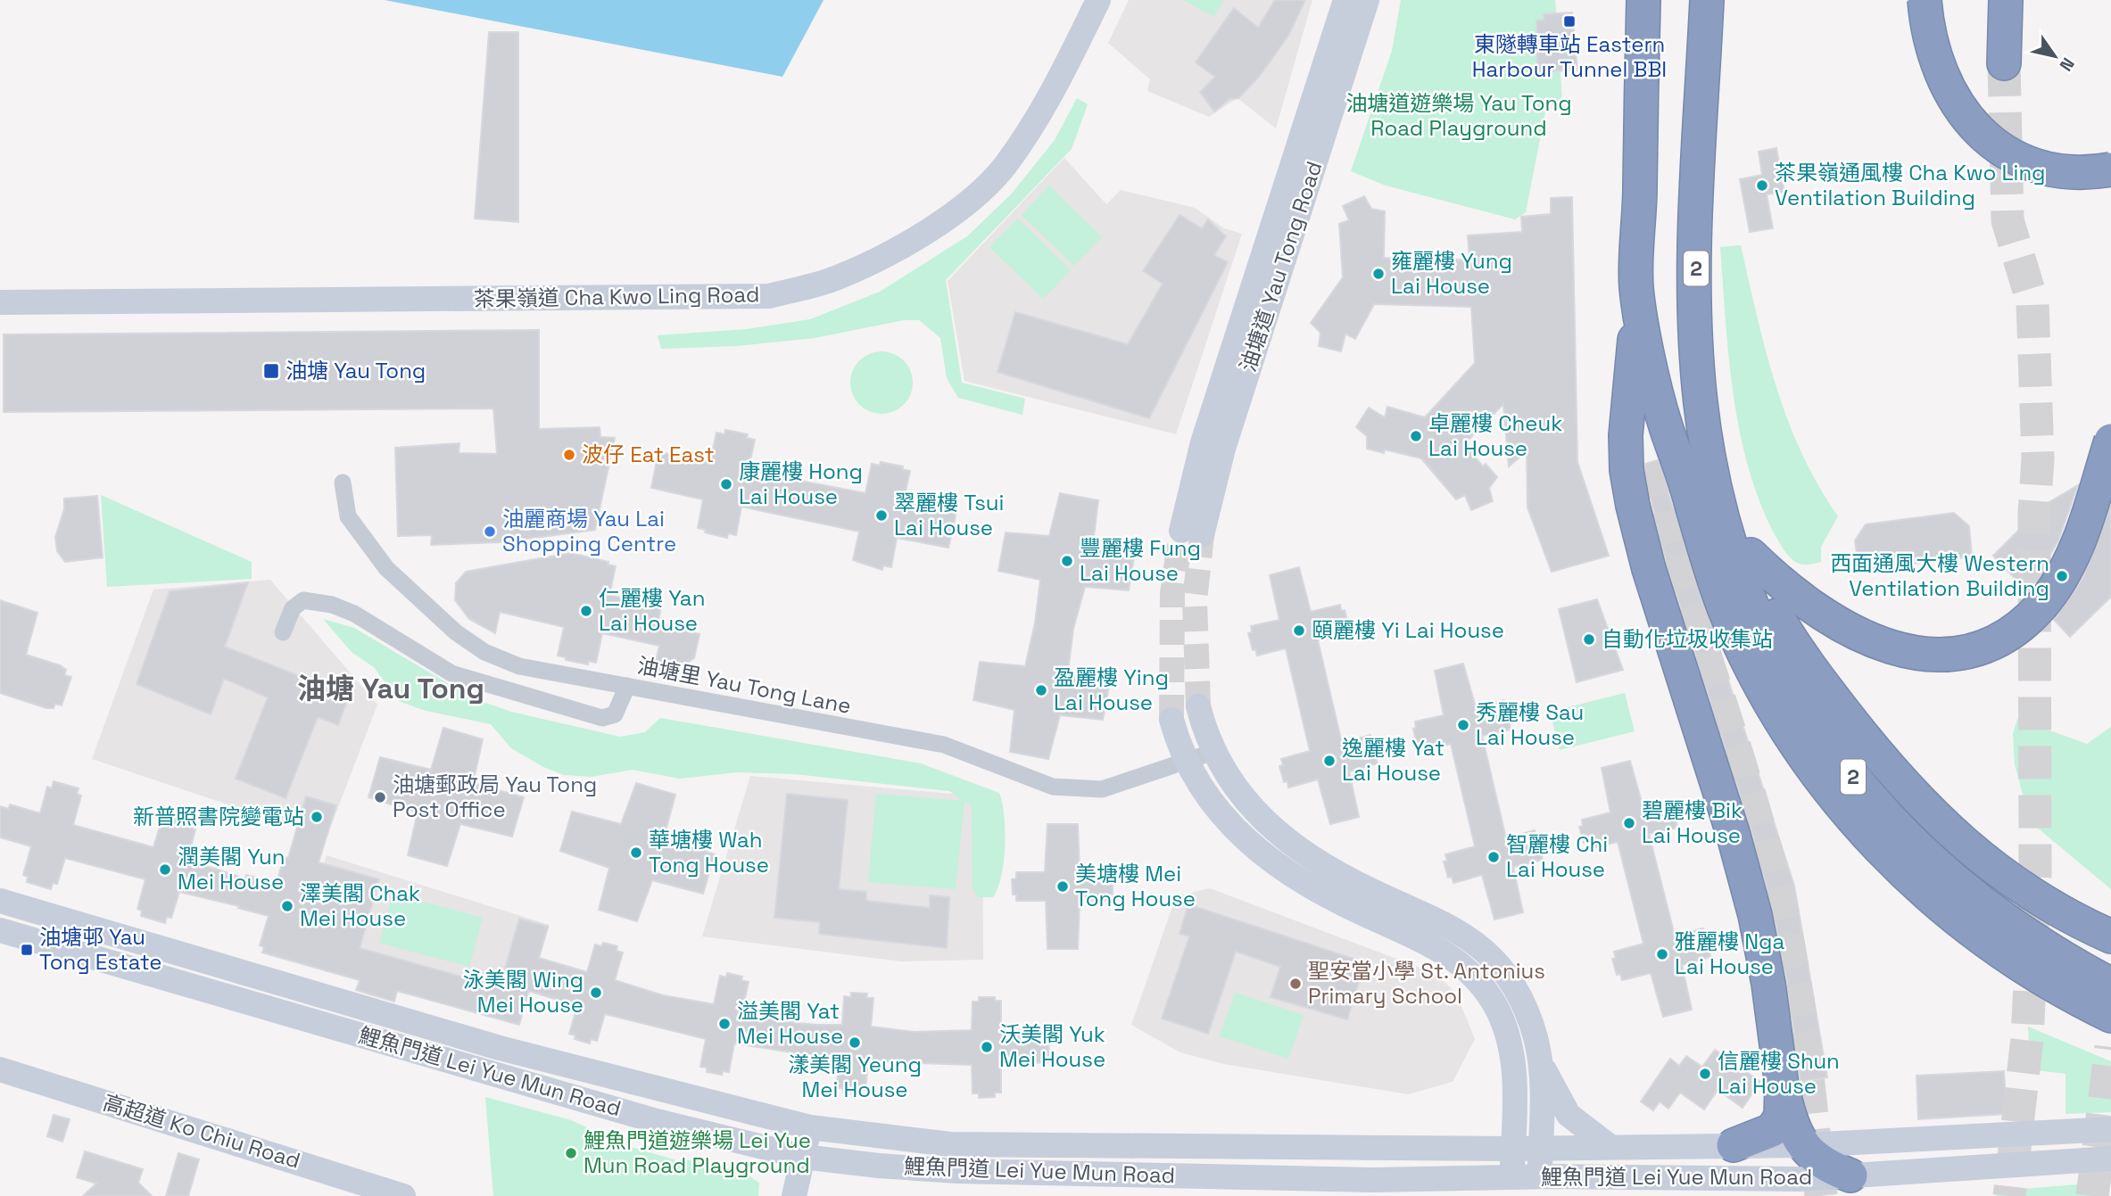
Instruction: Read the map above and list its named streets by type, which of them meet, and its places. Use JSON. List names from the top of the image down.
{
  "streets": {
    "highway": ["2"],
    "main road": [
      "油塘道 Yau Tong Road",
      "茶果嶺道 Cha Kwo Ling Road",
      "鯉魚門道 Lei Yue Mun Road",
      "高超道 Ko Chiu Road"
    ],
    "street": ["油塘里 Yau Tong Lane"]
  },
  "districts": ["油塘 Yau Tong"],
  "parks": ["油塘道遊樂場 Yau Tong Road Playground"],
  "places": {
    "transit": ["東隧轉車站 Eastern Harbour Tunnel BBI", "油塘 Yau Tong", "油塘邨 Yau Tong Estate"],
    "other": [
      "茶果嶺通風樓 Cha Kwo Ling Ventilation Building",
      "雍麗樓 Yung Lai House",
      "卓麗樓 Cheuk Lai House",
      "波仔 Eat East",
      "康麗樓 Hong Lai House",
      "翠麗樓 Tsui Lai House",
      "油麗商場 Yau Lai Shopping Centre",
      "豐麗樓 Fung Lai House",
      "西面通風大樓 Western Ventilation Building",
      "仁麗樓 Yan Lai House",
      "頤麗樓 Yi Lai House",
      "自動化垃圾收集站",
      "盈麗樓 Ying Lai House",
      "秀麗樓 Sau Lai House",
      "逸麗樓 Yat Lai House",
      "油塘郵政局 Yau Tong Post Office",
      "新普照書院變電站",
      "碧麗樓 Bik Lai House",
      "華塘樓 Wah Tong House",
      "智麗樓 Chi Lai House",
      "潤美閣 Yun Mei House",
      "美塘樓 Mei Tong House",
      "澤美閣 Chak Mei House",
      "雅麗樓 Nga Lai House",
      "聖安當小學 St. Antonius Primary School",
      "泳美閣 Wing Mei House",
      "溢美閣 Yat Mei House",
      "漾美閣 Yeung Mei House",
      "沃美閣 Yuk Mei House",
      "信麗樓 Shun Lai House",
      "鯉魚門道遊樂場 Lei Yue Mun Road Playground"
    ]
  },
  "north": "bottom right"
}
